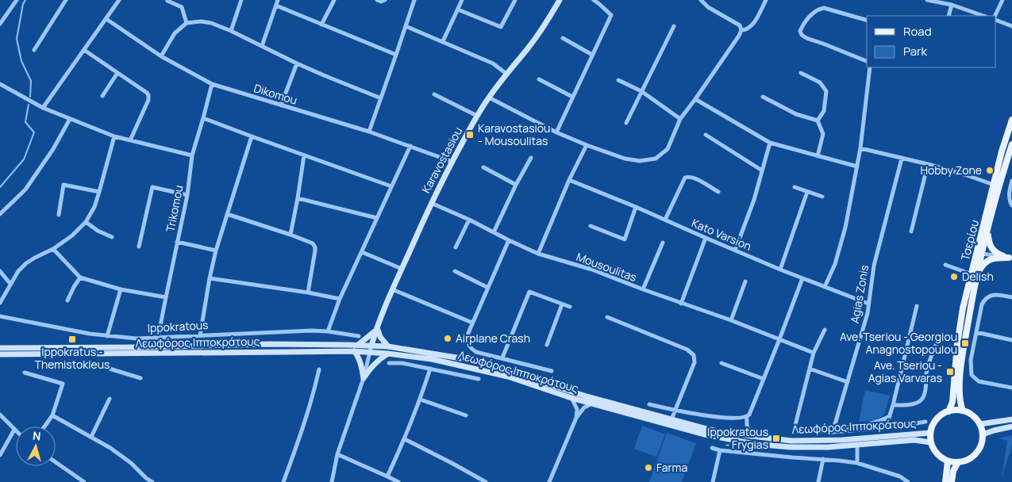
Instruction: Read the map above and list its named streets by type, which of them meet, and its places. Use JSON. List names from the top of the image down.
{
  "streets": {
    "main road": ["Karavostasiou", "Τσερίου", "Λεωφόρος Ιπποκράτους"],
    "street": [
      "Dikomou",
      "Trikomou",
      "Kato Varsion",
      "Mousoulitas",
      "Agias Zonis",
      "Ippokratous"
    ]
  },
  "crossings": [
    ["Dikomou", "Karavostasiou"],
    ["Dikomou", "Trikomou"],
    ["Karavostasiou", "Mousoulitas"],
    ["Karavostasiou", "Λεωφόρος Ιπποκράτους"],
    ["Trikomou", "Ippokratous"],
    ["Kato Varsion", "Agias Zonis"],
    ["Τσερίου", "Λεωφόρος Ιπποκράτους"]
  ],
  "places": {
    "transit": [
      "Karavostasiou - Mousoulitas",
      "Ippokratus - Themistokleus",
      "Ave. Tseriou - Georgiou Anagnostopoulou",
      "Ave. Tseriou - Agias Varvaras",
      "Ippokratous - Frygias"
    ],
    "other": [
      "Hobby Zone",
      "Delish",
      "Airplane Crash",
      "Farma"
    ]
  },
  "legend": ["Road", "Park"],
  "north": "top"
}
